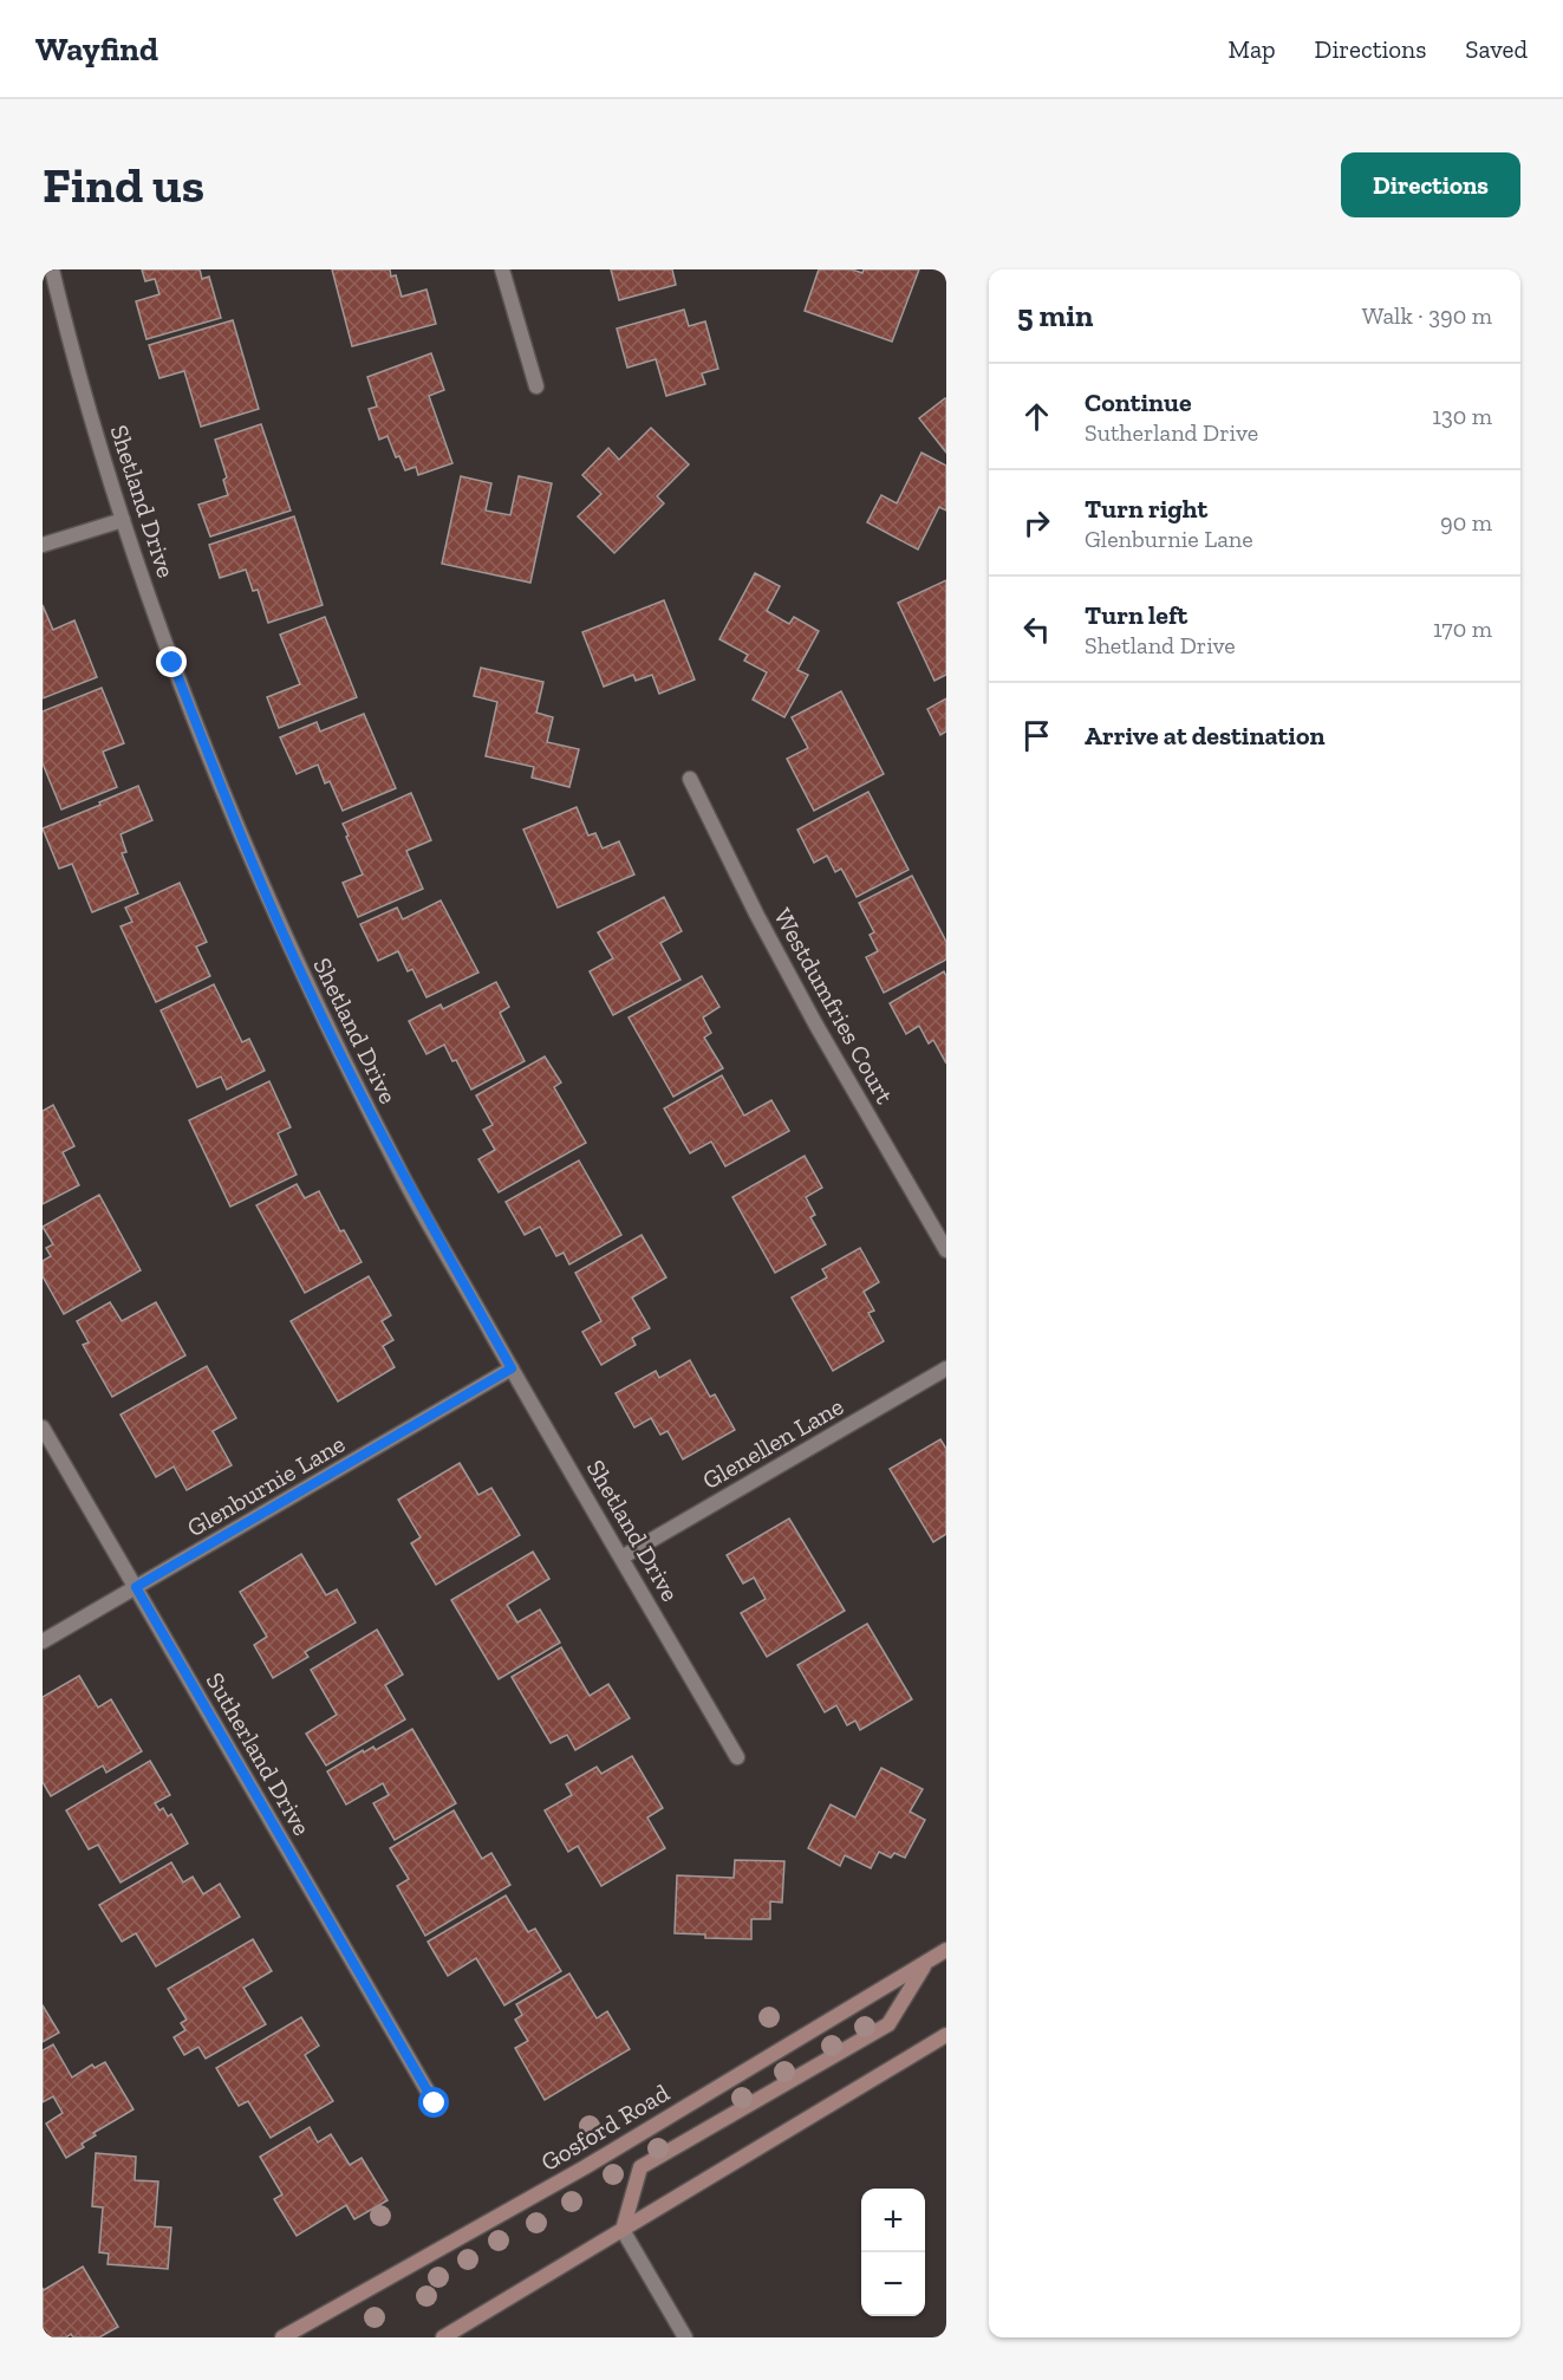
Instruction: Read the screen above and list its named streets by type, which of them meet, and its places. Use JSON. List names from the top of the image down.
{
  "streets": {
    "main road": ["Gosford Road"],
    "street": [
      "Shetland Drive",
      "Westdumfries Court",
      "Glenellen Lane",
      "Glenburnie Lane",
      "Sutherland Drive"
    ]
  },
  "crossings": [
    ["Shetland Drive", "Glenellen Lane"],
    ["Shetland Drive", "Glenburnie Lane"],
    ["Glenburnie Lane", "Sutherland Drive"]
  ],
  "page": {
    "header": "Wayfind",
    "nav": ["Map", "Directions", "Saved"],
    "buttons": "Directions",
    "title": "Find us",
    "heading": ["5 min", "Walk · 390 m"],
    "list": [
      ["Continue", "Sutherland Drive", "130 m"],
      ["Turn right", "Glenburnie Lane", "90 m"],
      ["Turn left", "Shetland Drive", "170 m"],
      "Arrive at destination"
    ],
    "map_buttons": ["+", "−"]
  }
}
